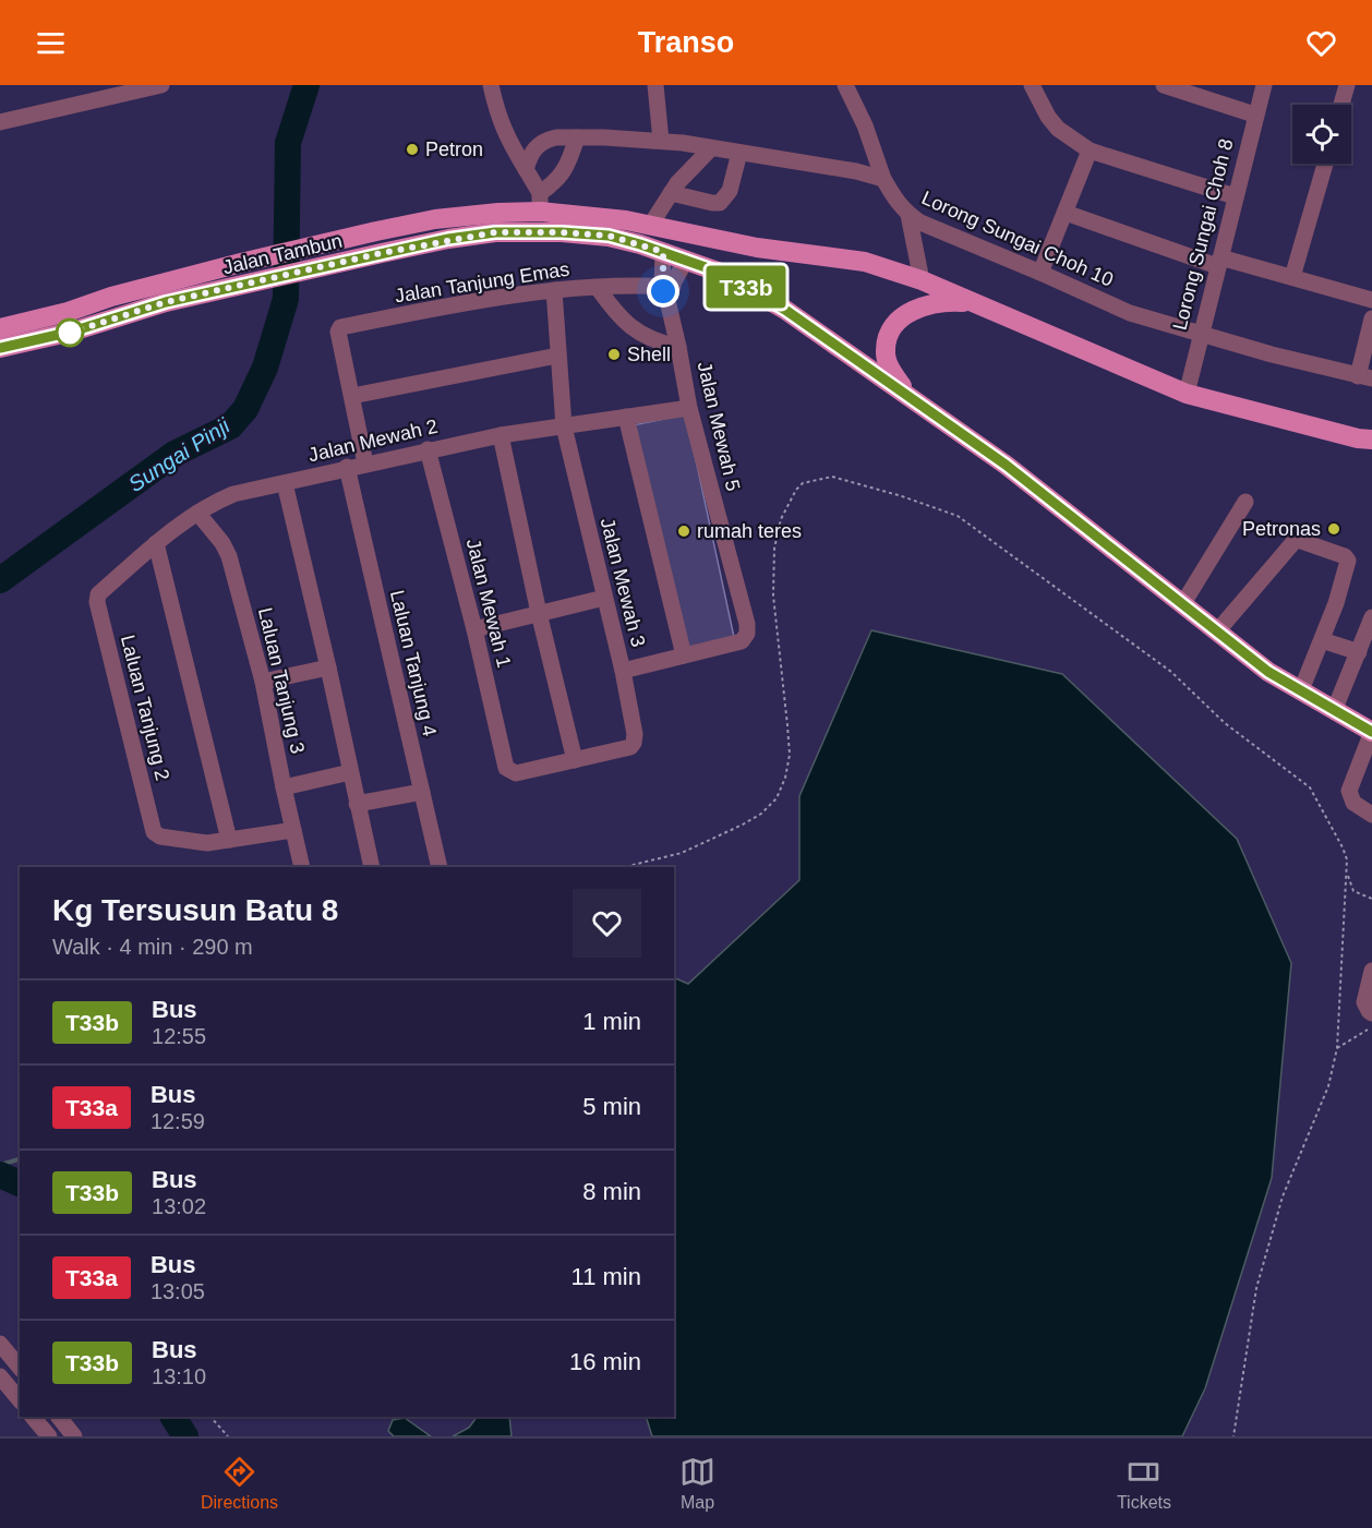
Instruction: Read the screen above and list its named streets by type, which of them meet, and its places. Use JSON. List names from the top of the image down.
{
  "streets": {
    "main road": ["Jalan Tambun"],
    "street": [
      "Lorong Sungai Choh 8",
      "Lorong Sungai Choh 10",
      "Jalan Tanjung Emas",
      "Jalan Mewah 5",
      "Jalan Mewah 2",
      "Jalan Mewah 3",
      "Jalan Mewah 1",
      "Laluan Tanjung 4",
      "Laluan Tanjung 3",
      "Laluan Tanjung 2"
    ]
  },
  "crossings": [
    ["Lorong Sungai Choh 8", "Lorong Sungai Choh 10"],
    ["Lorong Sungai Choh 8", "Jalan Tambun"],
    ["Jalan Tambun", "Jalan Mewah 5"],
    ["Jalan Tanjung Emas", "Jalan Mewah 5"],
    ["Jalan Tanjung Emas", "Jalan Mewah 3"],
    ["Jalan Mewah 5", "Jalan Mewah 2"],
    ["Jalan Mewah 2", "Jalan Mewah 3"],
    ["Jalan Mewah 2", "Jalan Mewah 1"],
    ["Jalan Mewah 2", "Laluan Tanjung 4"],
    ["Jalan Mewah 2", "Laluan Tanjung 3"],
    ["Jalan Mewah 2", "Laluan Tanjung 2"],
    ["Jalan Mewah 3", "Jalan Mewah 1"]
  ],
  "water": ["Sungai Pinji"],
  "places": [
    "Petron",
    "Shell",
    "Petronas",
    "rumah teres"
  ],
  "lines": ["bus line T33b"],
  "page": {
    "header": "Transo",
    "on_map": "T33b",
    "heading": ["Kg Tersusun Batu 8", "Walk · 4 min · 290 m"],
    "list": [
      {
        "mark": "T33b",
        "name": "Bus",
        "note": "12:55",
        "value": "1 min"
      },
      {
        "mark": "T33a",
        "name": "Bus",
        "note": "12:59",
        "value": "5 min"
      },
      {
        "mark": "T33b",
        "name": "Bus",
        "note": "13:02",
        "value": "8 min"
      },
      {
        "mark": "T33a",
        "name": "Bus",
        "note": "13:05",
        "value": "11 min"
      },
      {
        "mark": "T33b",
        "name": "Bus",
        "note": "13:10",
        "value": "16 min"
      }
    ],
    "tabs": ["Directions", "Map", "Tickets"]
  }
}
